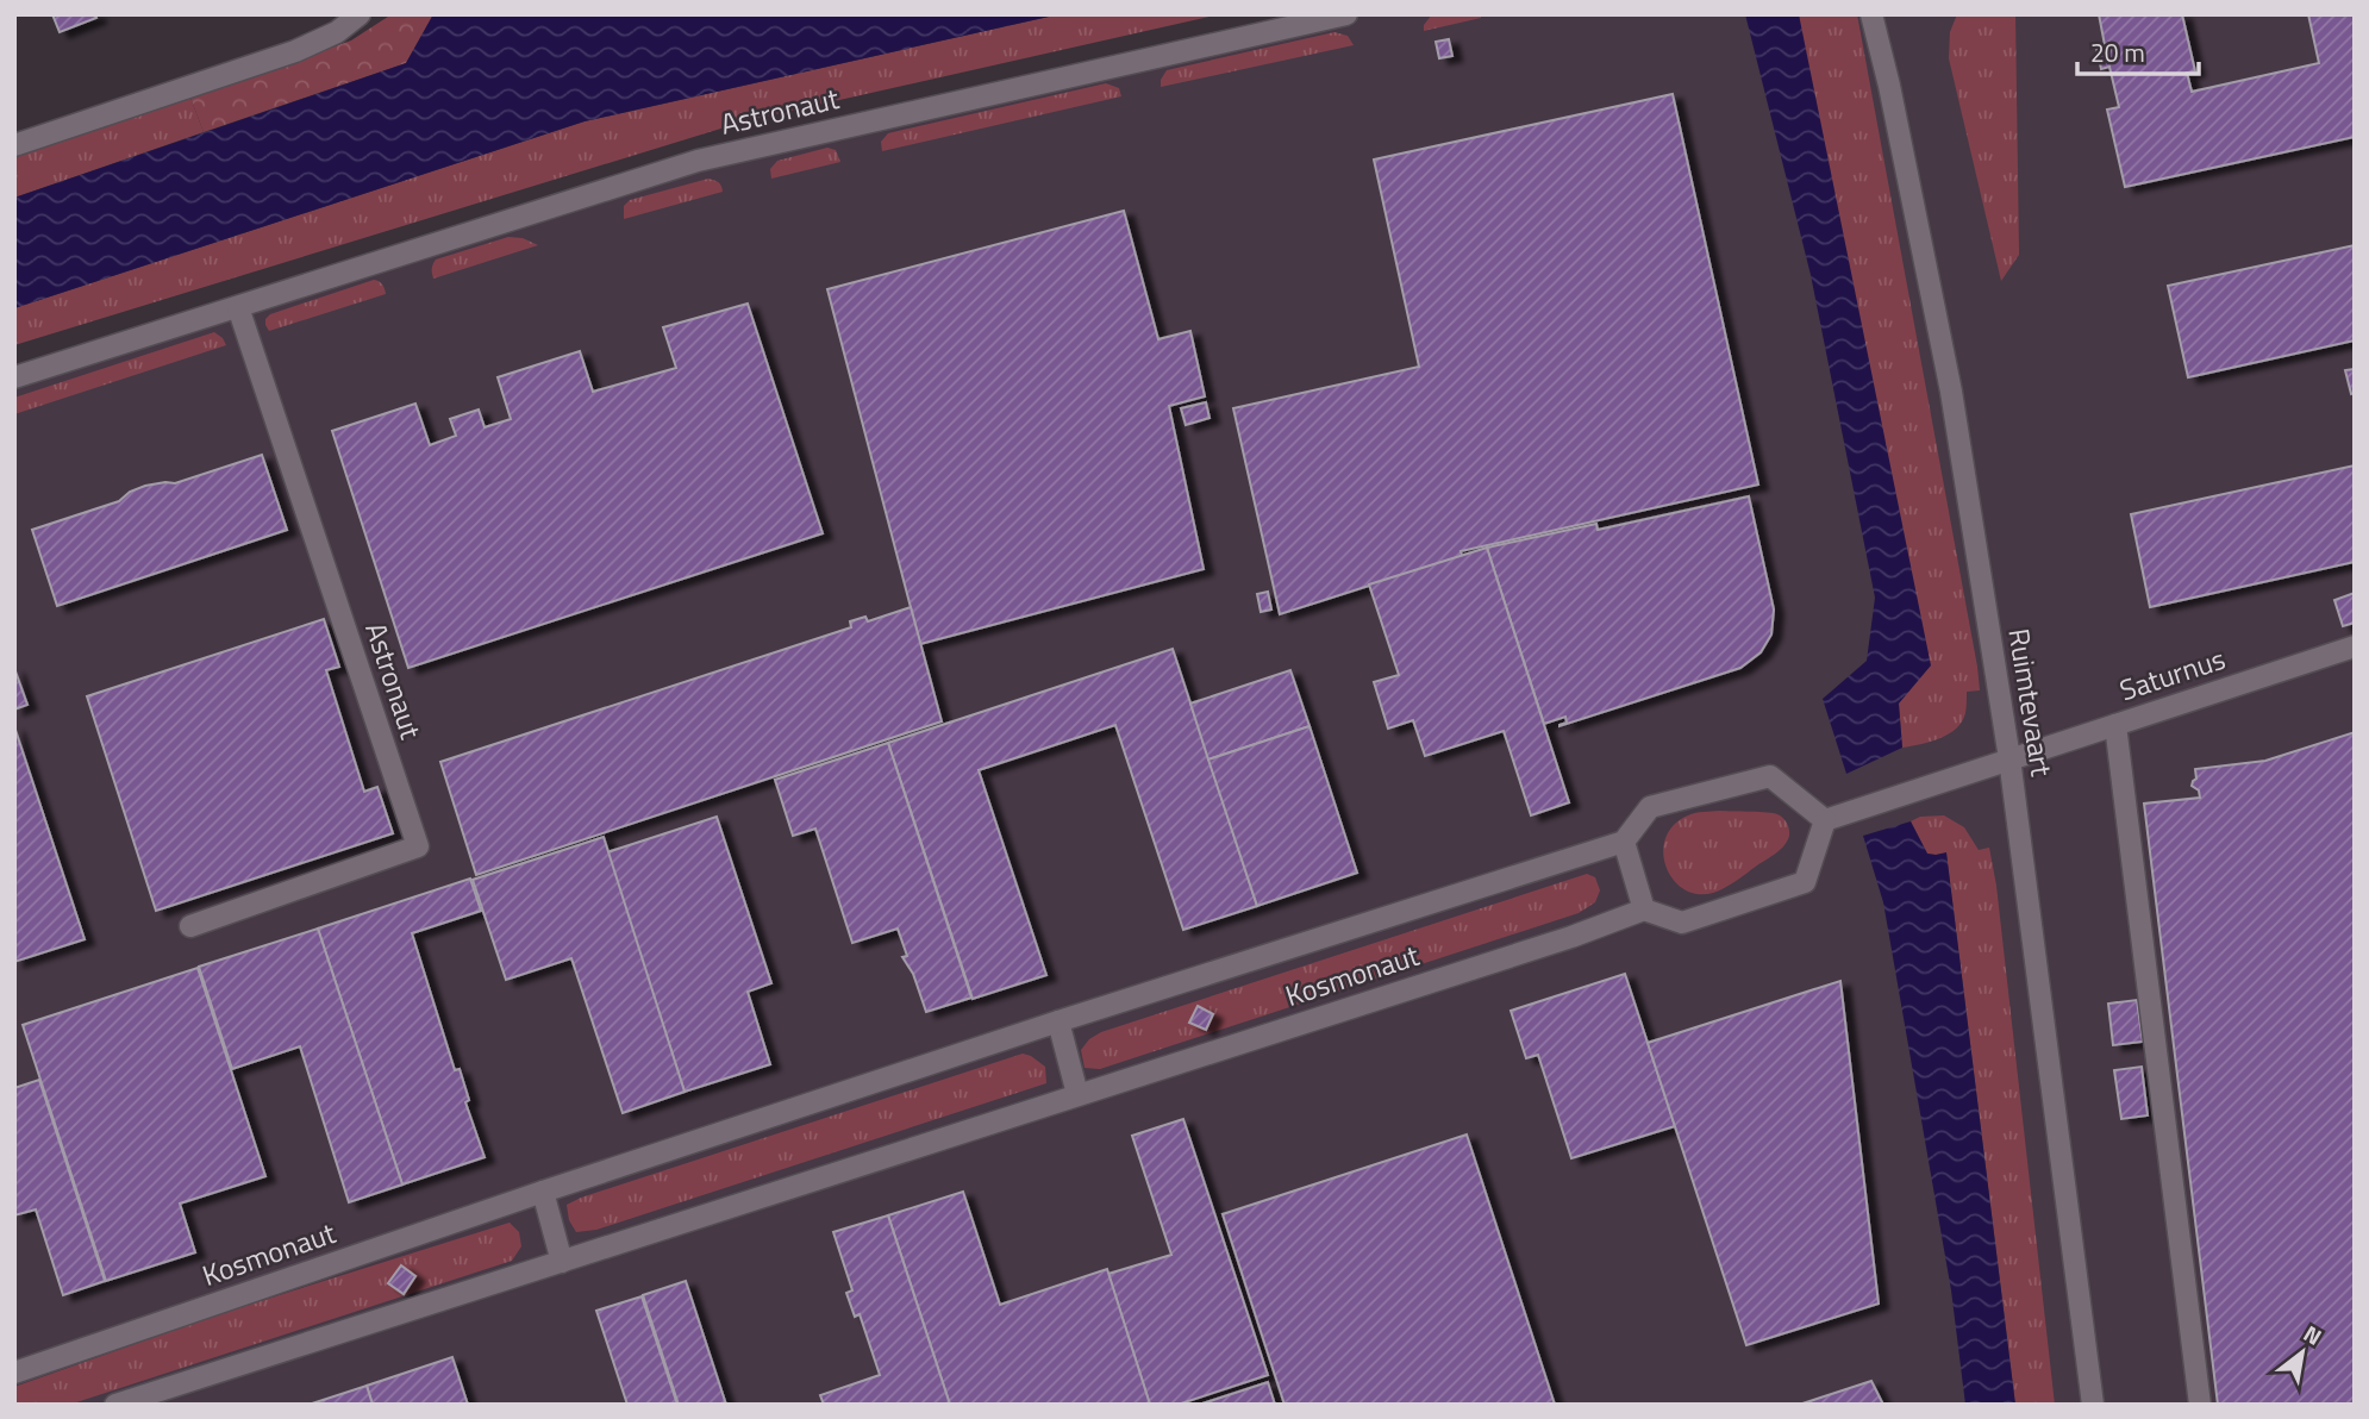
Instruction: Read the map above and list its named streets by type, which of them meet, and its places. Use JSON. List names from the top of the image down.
{
  "streets": {
    "street": [
      "Astronaut",
      "Saturnus",
      "Ruimtevaart",
      "Kosmonaut"
    ]
  },
  "crossings": [
    ["Saturnus", "Ruimtevaart"]
  ],
  "scale_bar": "20 m",
  "north": "top right"
}
